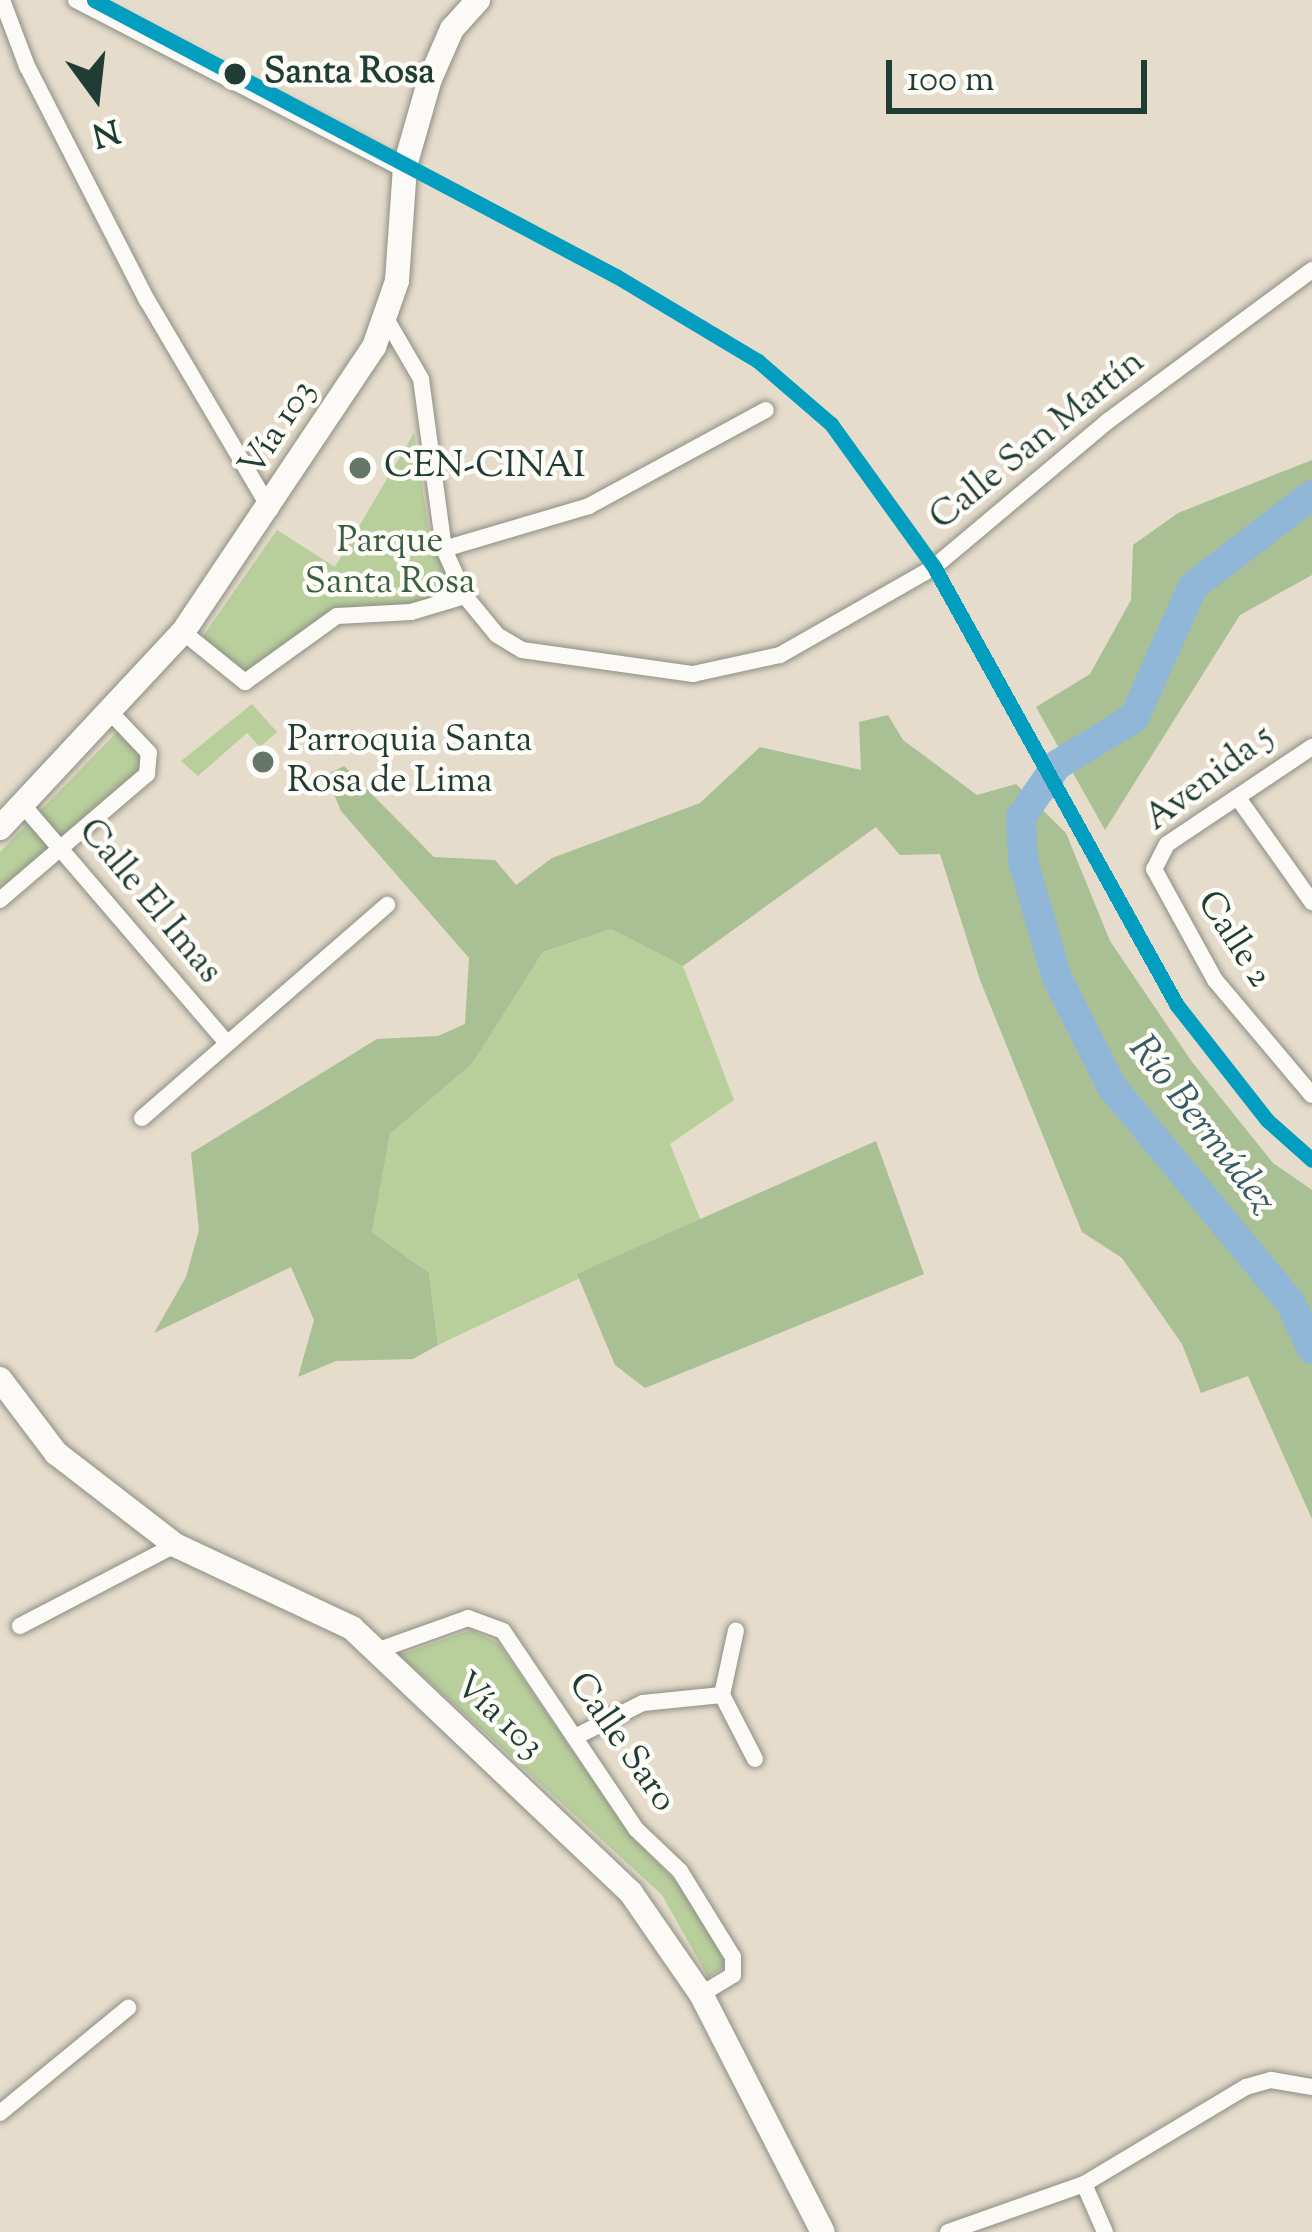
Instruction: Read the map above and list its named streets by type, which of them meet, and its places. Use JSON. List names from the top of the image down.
{
  "streets": {
    "main road": ["Vía 103"],
    "street": [
      "Calle San Martín",
      "Avenida 5",
      "Calle El Imas",
      "Calle 2",
      "Calle Saro"
    ]
  },
  "crossings": [
    ["Vía 103", "Calle San Martín"],
    ["Vía 103", "Calle El Imas"],
    ["Vía 103", "Calle Saro"],
    ["Avenida 5", "Calle 2"]
  ],
  "water": ["Río Bermúdez"],
  "parks": ["Parque Santa Rosa"],
  "places": ["Santa Rosa", "CEN-CINAI", "Parroquia Santa Rosa de Lima"],
  "lines": ["rail line 2"],
  "scale_bar": "100 m",
  "north": "bottom"
}
